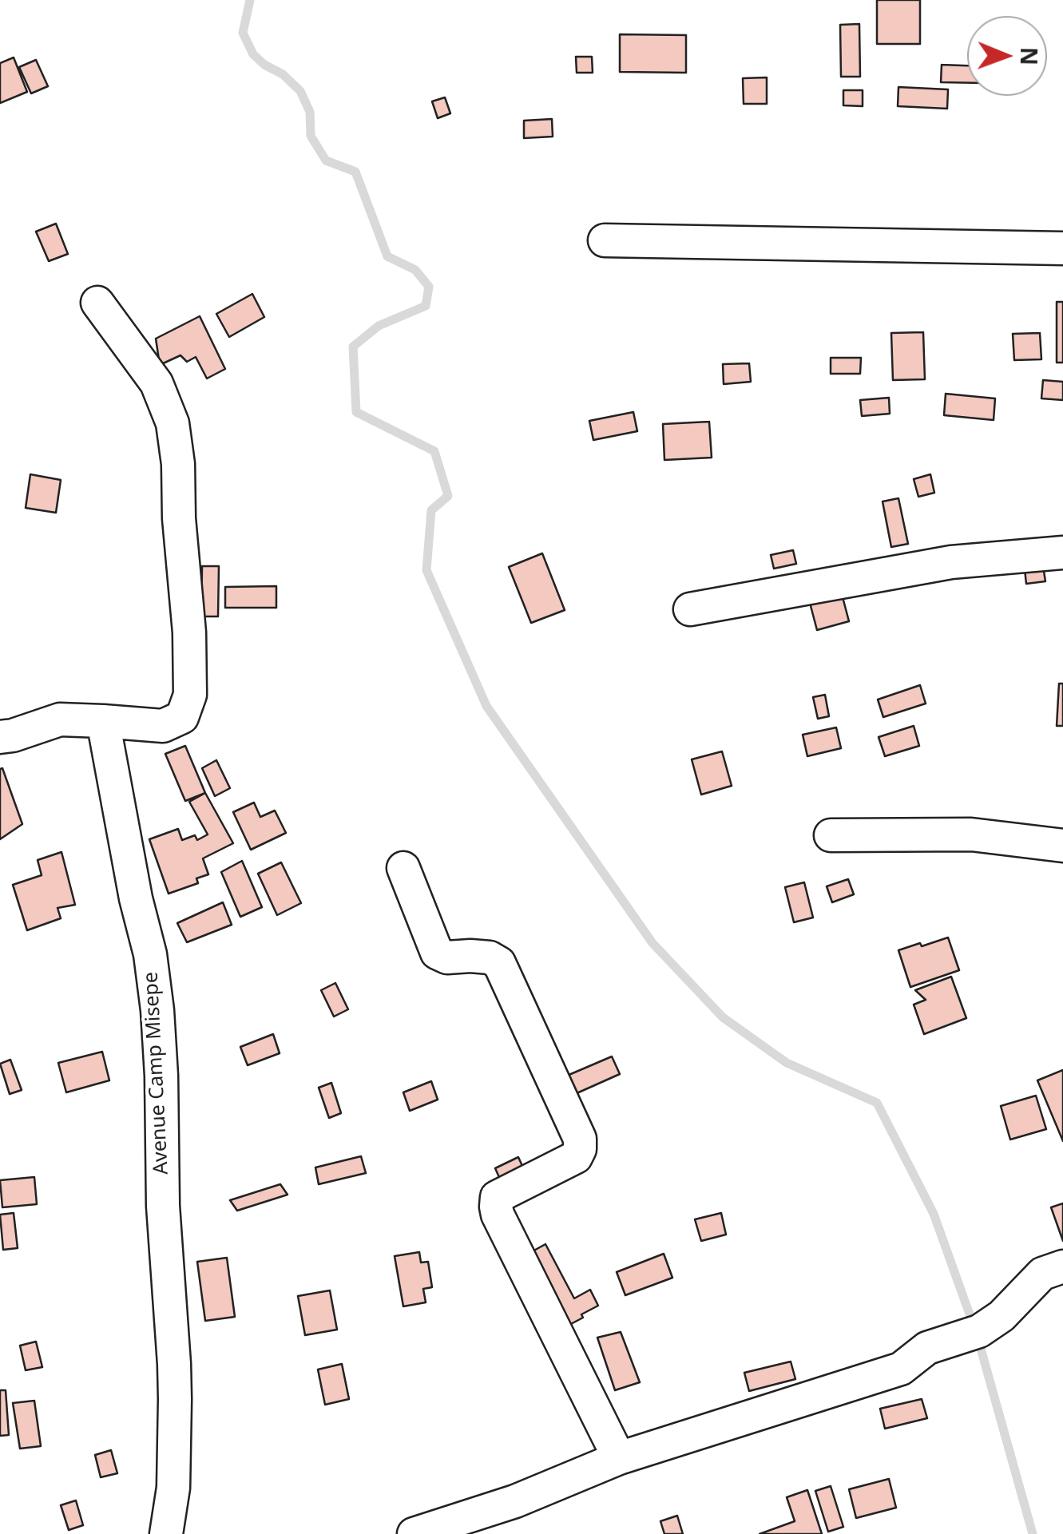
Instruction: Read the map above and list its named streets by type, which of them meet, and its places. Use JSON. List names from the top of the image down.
{
  "streets": {
    "street": ["Avenue Camp Misepe"]
  },
  "north": "right"
}
